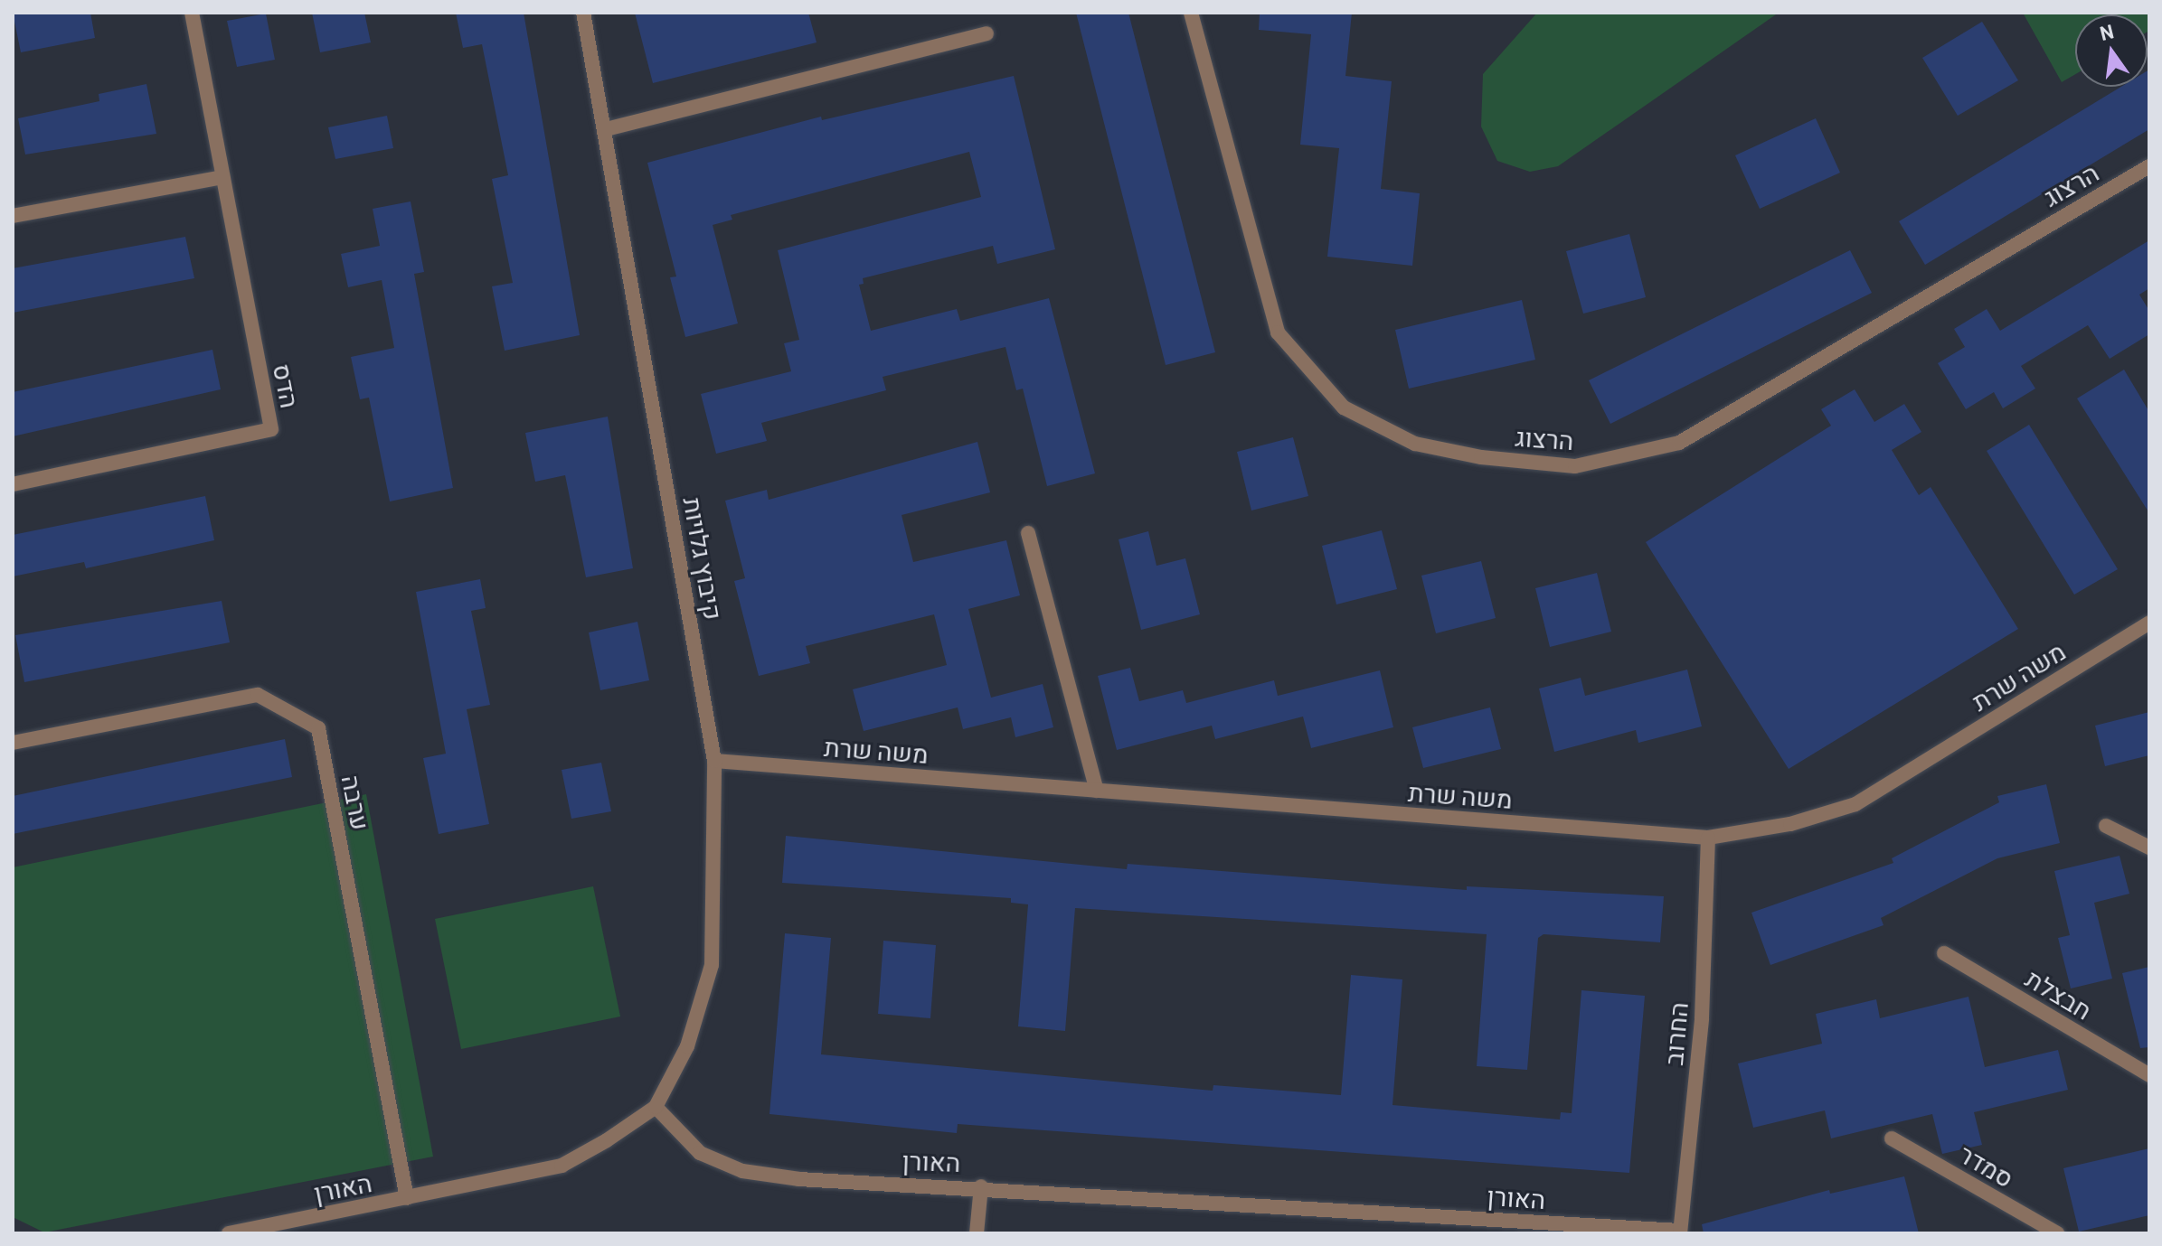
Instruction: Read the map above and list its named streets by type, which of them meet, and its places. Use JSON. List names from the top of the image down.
{
  "streets": {
    "street": [
      "הרצוג",
      "הדס",
      "קיבוץ גלויות",
      "משה שרת",
      "ערבה",
      "חבצלת",
      "החרוב",
      "האורן",
      "סמדר"
    ]
  },
  "crossings": [
    ["קיבוץ גלויות", "משה שרת"],
    ["קיבוץ גלויות", "האורן"],
    ["משה שרת", "החרוב"],
    ["ערבה", "האורן"],
    ["החרוב", "האורן"]
  ],
  "north": "top"
}
